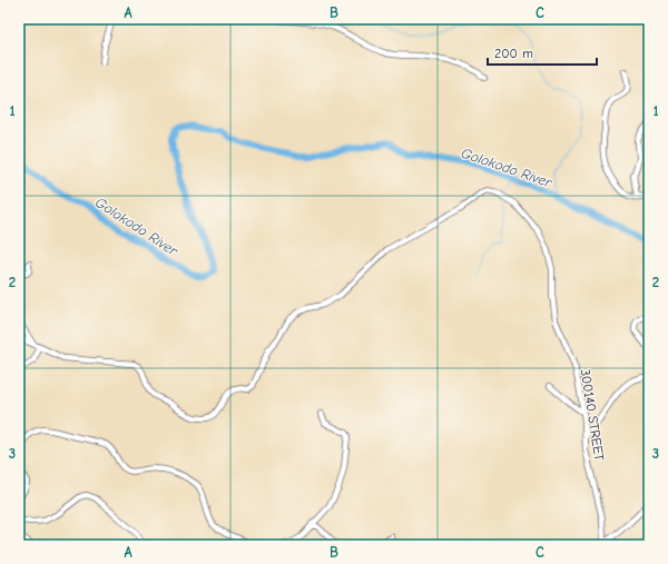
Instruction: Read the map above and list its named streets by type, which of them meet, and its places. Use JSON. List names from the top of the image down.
{
  "streets": {
    "street": ["300140 STREET"]
  },
  "water": ["Golokodo River"],
  "scale_bar": "200 m",
  "grid": {
    "columns": ["A", "B", "C"],
    "rows": ["1", "2", "3"]
  }
}
